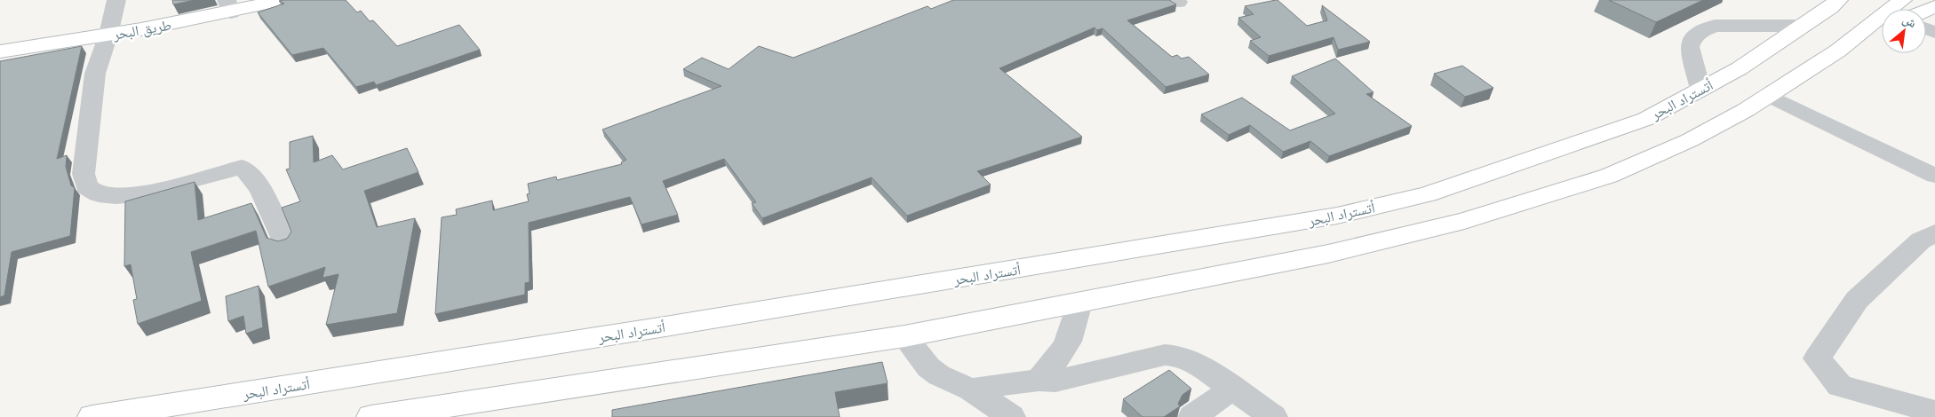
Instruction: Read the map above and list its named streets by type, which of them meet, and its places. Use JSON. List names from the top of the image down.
{
  "streets": {
    "highway": ["طريق البحر", "أتستراد البحر"]
  },
  "north": "top right"
}
